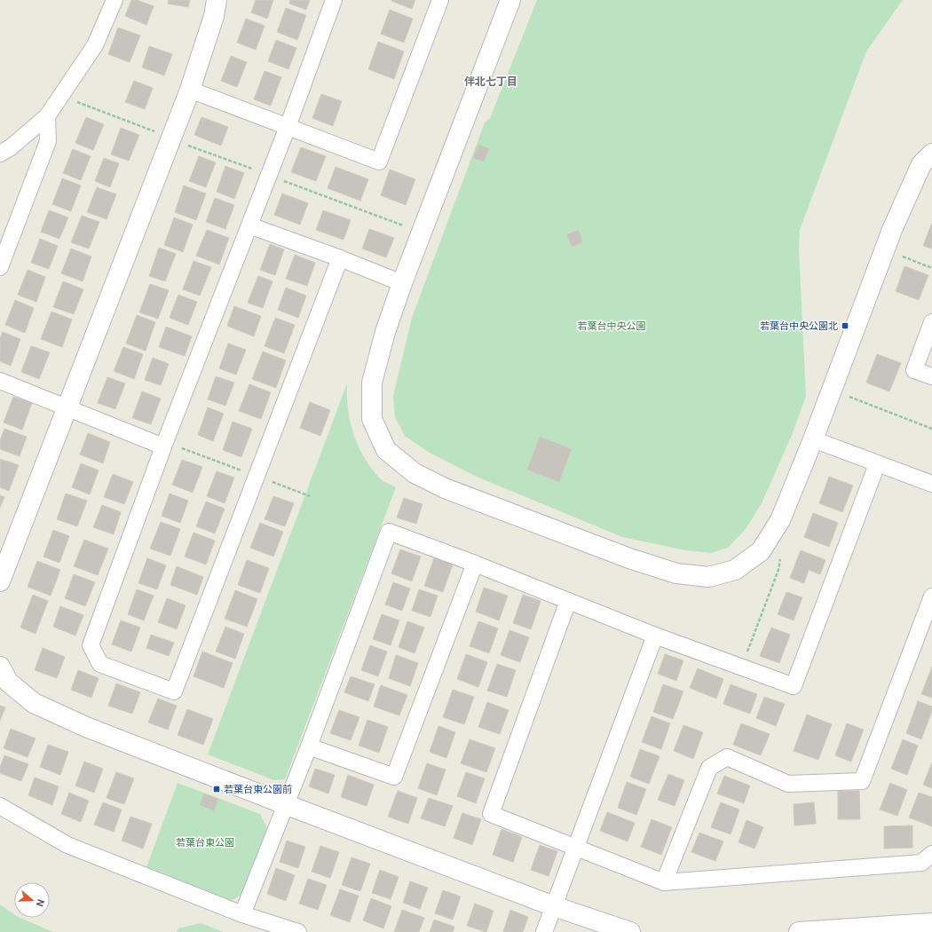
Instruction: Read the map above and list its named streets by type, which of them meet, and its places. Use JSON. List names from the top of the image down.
{
  "districts": ["伴北七丁目"],
  "parks": ["若葉台中央公園", "若葉台東公園"],
  "places": {
    "transit": ["若葉台中央公園北", "若葉台東公園前"]
  },
  "north": "right"
}
